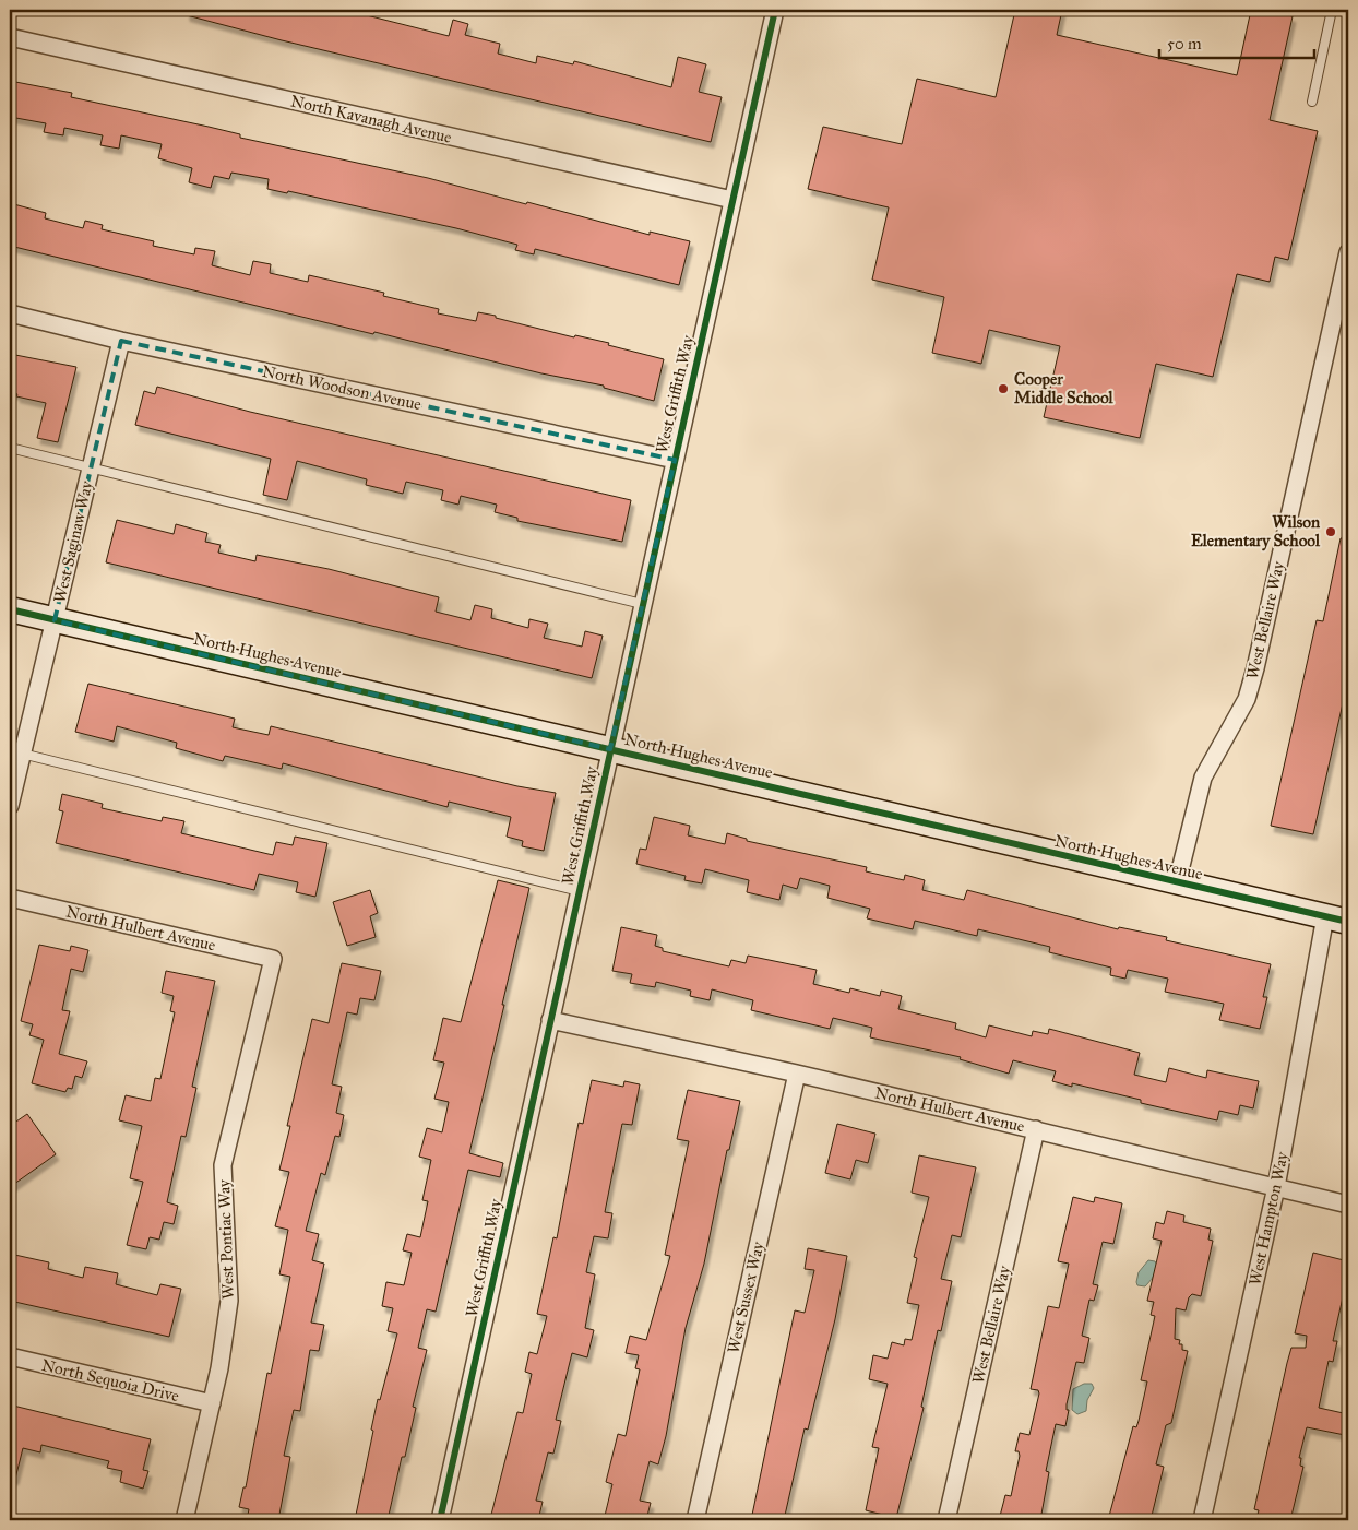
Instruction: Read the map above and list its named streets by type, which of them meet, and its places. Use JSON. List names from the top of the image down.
{
  "streets": {
    "street": [
      "North Kavanagh Avenue",
      "North Woodson Avenue",
      "West Griffith Way",
      "West Saginaw Way",
      "West Bellaire Way",
      "North Hughes Avenue",
      "North Hulbert Avenue",
      "West Hampton Way",
      "West Pontiac Way",
      "West Sussex Way",
      "North Sequoia Drive"
    ]
  },
  "crossings": [
    ["North Kavanagh Avenue", "West Griffith Way"],
    ["North Woodson Avenue", "West Griffith Way"],
    ["North Woodson Avenue", "West Saginaw Way"],
    ["West Griffith Way", "North Hughes Avenue"],
    ["West Griffith Way", "North Hulbert Avenue"],
    ["West Saginaw Way", "North Hughes Avenue"],
    ["West Bellaire Way", "North Hughes Avenue"],
    ["West Bellaire Way", "North Hulbert Avenue"],
    ["North Hughes Avenue", "West Hampton Way"],
    ["North Hulbert Avenue", "West Hampton Way"],
    ["North Hulbert Avenue", "West Pontiac Way"],
    ["North Hulbert Avenue", "West Sussex Way"],
    ["West Pontiac Way", "North Sequoia Drive"]
  ],
  "places": ["Cooper Middle School", "Wilson Elementary School"],
  "scale_bar": "50 m"
}
